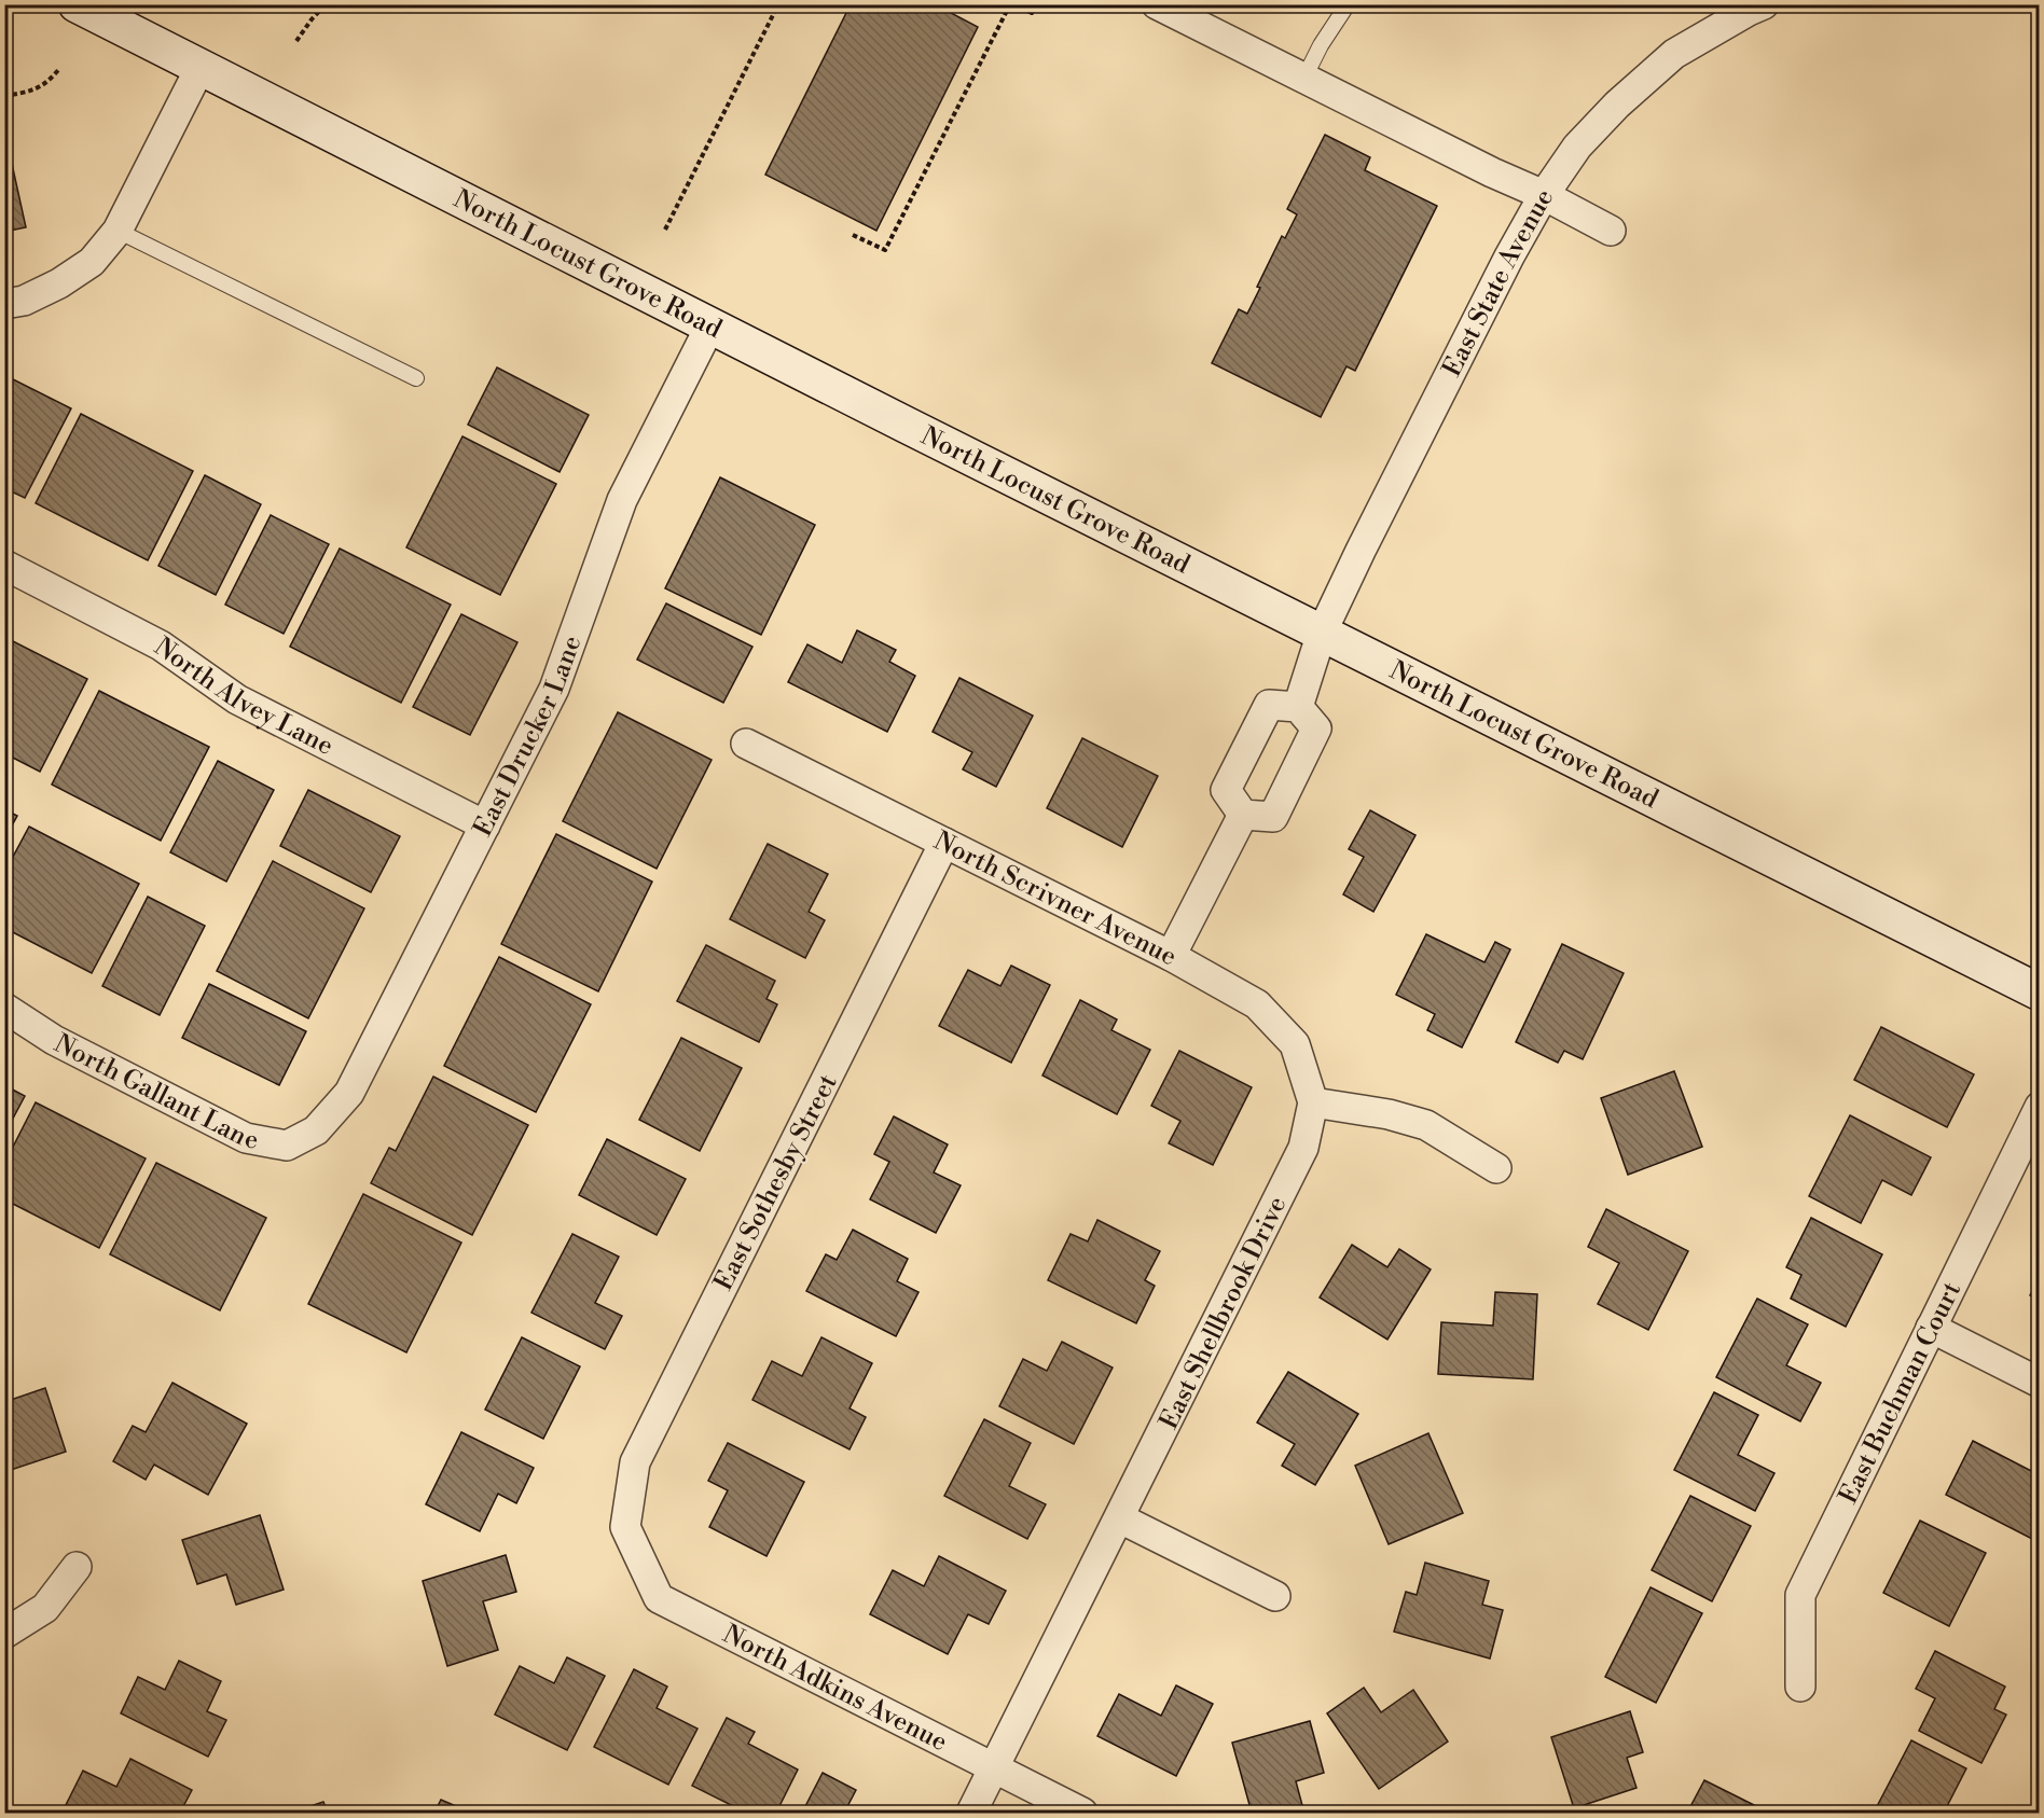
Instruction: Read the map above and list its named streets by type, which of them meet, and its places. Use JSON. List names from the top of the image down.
{
  "streets": {
    "main road": ["North Locust Grove Road"],
    "street": [
      "East State Avenue",
      "North Alvey Lane",
      "East Drucker Lane",
      "North Scrivner Avenue",
      "North Gallant Lane",
      "East Sothesby Street",
      "East Shellbrook Drive",
      "East Buchman Court",
      "North Adkins Avenue"
    ]
  },
  "crossings": [
    ["North Locust Grove Road", "East State Avenue"],
    ["North Locust Grove Road", "East Drucker Lane"],
    ["North Alvey Lane", "East Drucker Lane"],
    ["East Drucker Lane", "North Gallant Lane"],
    ["North Scrivner Avenue", "East Sothesby Street"],
    ["North Scrivner Avenue", "East Shellbrook Drive"],
    ["East Sothesby Street", "North Adkins Avenue"],
    ["East Shellbrook Drive", "North Adkins Avenue"]
  ]
}
